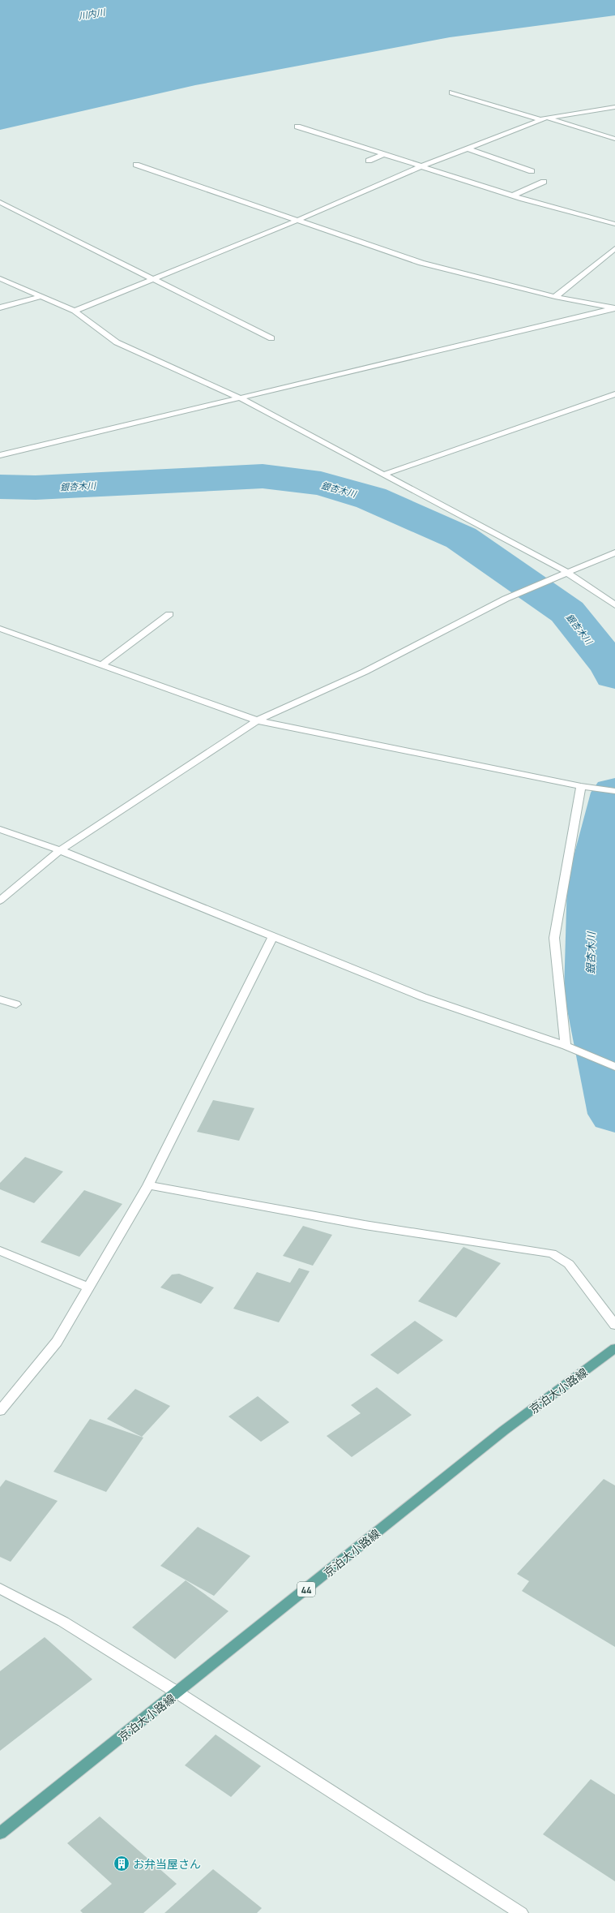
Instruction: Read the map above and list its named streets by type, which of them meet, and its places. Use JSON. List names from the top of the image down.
{
  "streets": {
    "main road": ["京泊大小路線", "44"]
  },
  "water": ["川内川", "銀杏木川"],
  "places": {
    "building": ["お弁当屋さん"]
  }
}
